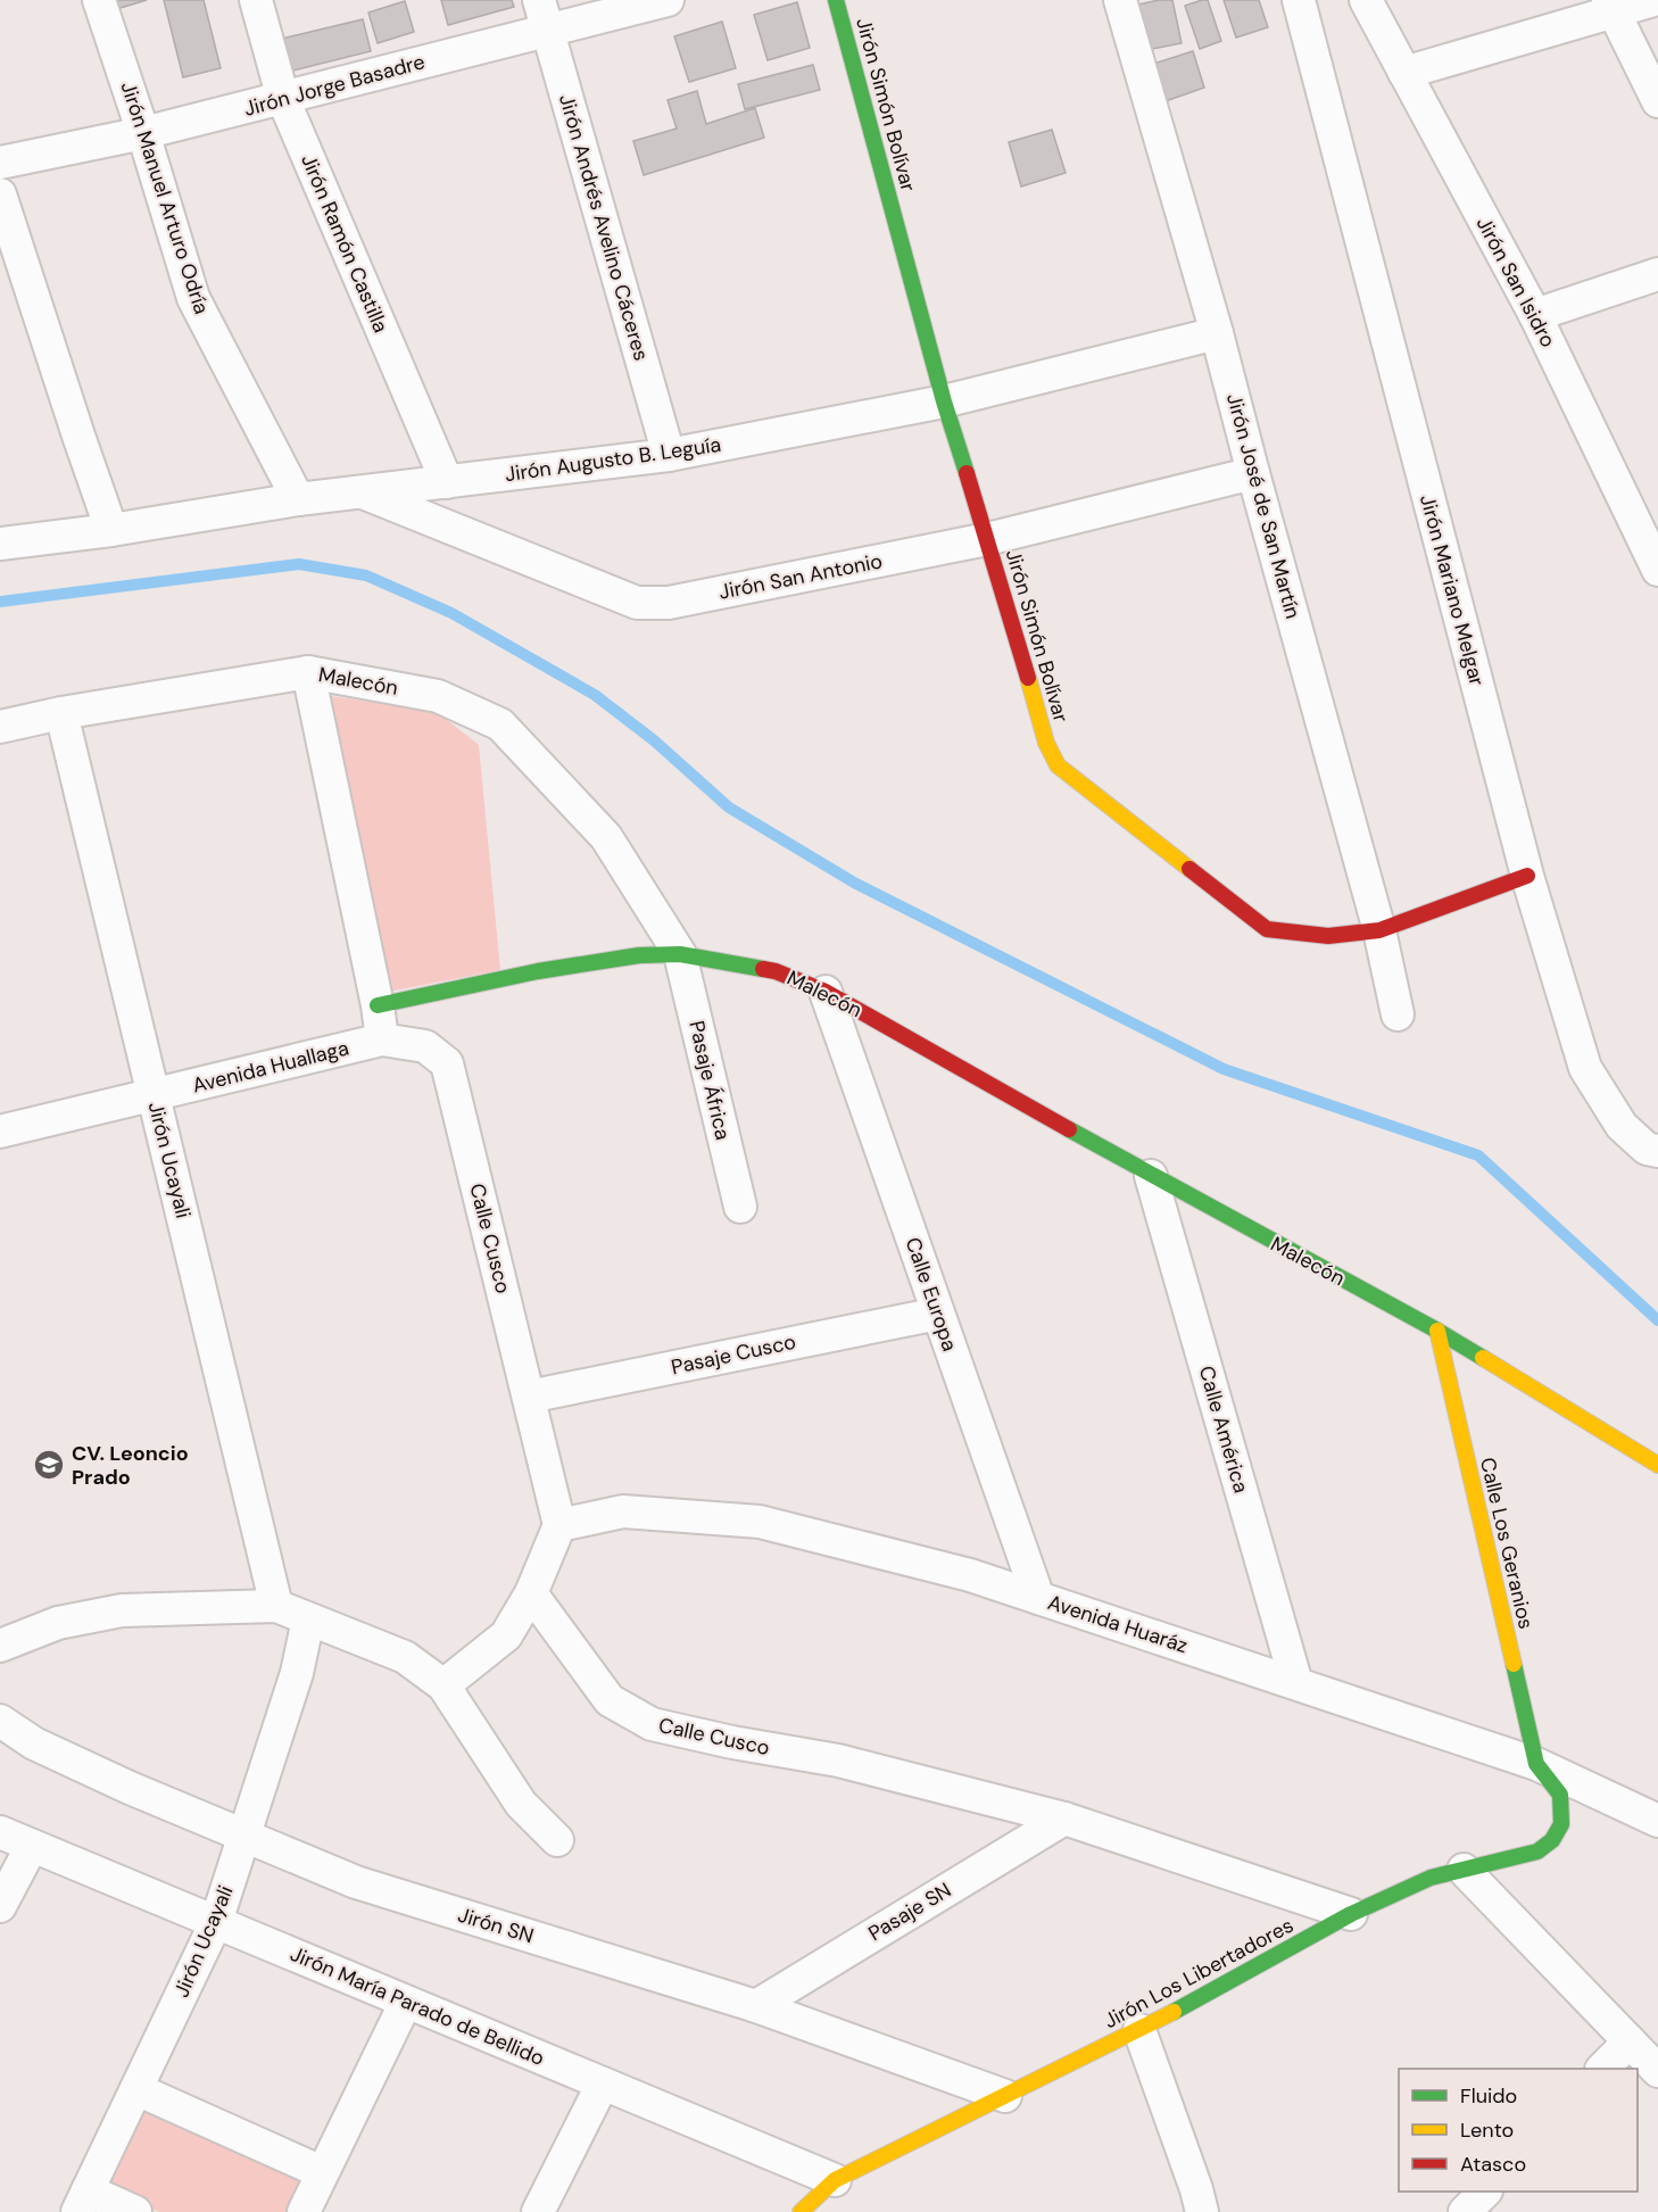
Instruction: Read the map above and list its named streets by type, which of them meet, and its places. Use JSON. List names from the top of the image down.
{
  "streets": {
    "street": [
      "Jirón Jorge Basadre",
      "Jirón Simón Bolívar",
      "Jirón Manuel Arturo Odría",
      "Jirón Andrés Avelino Cáceres",
      "Jirón Ramón Castilla",
      "Jirón San Isidro",
      "Jirón Augusto B. Leguía",
      "Jirón José de San Martín",
      "Jirón San Antonio",
      "Jirón Mariano Melgar",
      "Malecón",
      "Avenida Huallaga",
      "Pasaje África",
      "Jirón Ucayali",
      "Calle Cusco",
      "Calle Europa",
      "Pasaje Cusco",
      "Calle América",
      "Calle Los Geranios",
      "Avenida Huaráz",
      "Pasaje SN",
      "Jirón SN",
      "Jirón Los Libertadores",
      "Jirón María Parado de Bellido"
    ]
  },
  "crossings": [
    ["Jirón Jorge Basadre", "Jirón Manuel Arturo Odría"],
    ["Jirón Jorge Basadre", "Jirón Andrés Avelino Cáceres"],
    ["Jirón Jorge Basadre", "Jirón Ramón Castilla"],
    ["Jirón Simón Bolívar", "Jirón Augusto B. Leguía"],
    ["Jirón Simón Bolívar", "Jirón José de San Martín"],
    ["Jirón Simón Bolívar", "Jirón San Antonio"],
    ["Jirón Simón Bolívar", "Jirón Mariano Melgar"],
    ["Jirón Manuel Arturo Odría", "Jirón Augusto B. Leguía"],
    ["Jirón Andrés Avelino Cáceres", "Jirón Augusto B. Leguía"],
    ["Jirón Ramón Castilla", "Jirón Augusto B. Leguía"],
    ["Jirón Augusto B. Leguía", "Jirón José de San Martín"],
    ["Jirón Augusto B. Leguía", "Jirón San Antonio"],
    ["Jirón José de San Martín", "Jirón San Antonio"],
    ["Malecón", "Pasaje África"],
    ["Malecón", "Jirón Ucayali"],
    ["Malecón", "Calle Europa"],
    ["Malecón", "Calle América"],
    ["Malecón", "Calle Los Geranios"],
    ["Avenida Huallaga", "Jirón Ucayali"],
    ["Avenida Huallaga", "Calle Cusco"],
    ["Jirón Ucayali", "Jirón SN"],
    ["Jirón Ucayali", "Jirón María Parado de Bellido"],
    ["Calle Cusco", "Pasaje Cusco"],
    ["Calle Cusco", "Avenida Huaráz"],
    ["Calle Cusco", "Pasaje SN"],
    ["Calle Cusco", "Jirón Los Libertadores"],
    ["Calle Europa", "Pasaje Cusco"],
    ["Calle Europa", "Avenida Huaráz"],
    ["Calle América", "Avenida Huaráz"],
    ["Calle Los Geranios", "Avenida Huaráz"],
    ["Calle Los Geranios", "Jirón Los Libertadores"],
    ["Avenida Huaráz", "Jirón Los Libertadores"],
    ["Pasaje SN", "Jirón SN"],
    ["Jirón SN", "Jirón Los Libertadores"],
    ["Jirón Los Libertadores", "Jirón María Parado de Bellido"]
  ],
  "places": {
    "school or university": ["CV. Leoncio Prado"]
  },
  "legend": ["Fluido", "Lento", "Atasco"]
}
